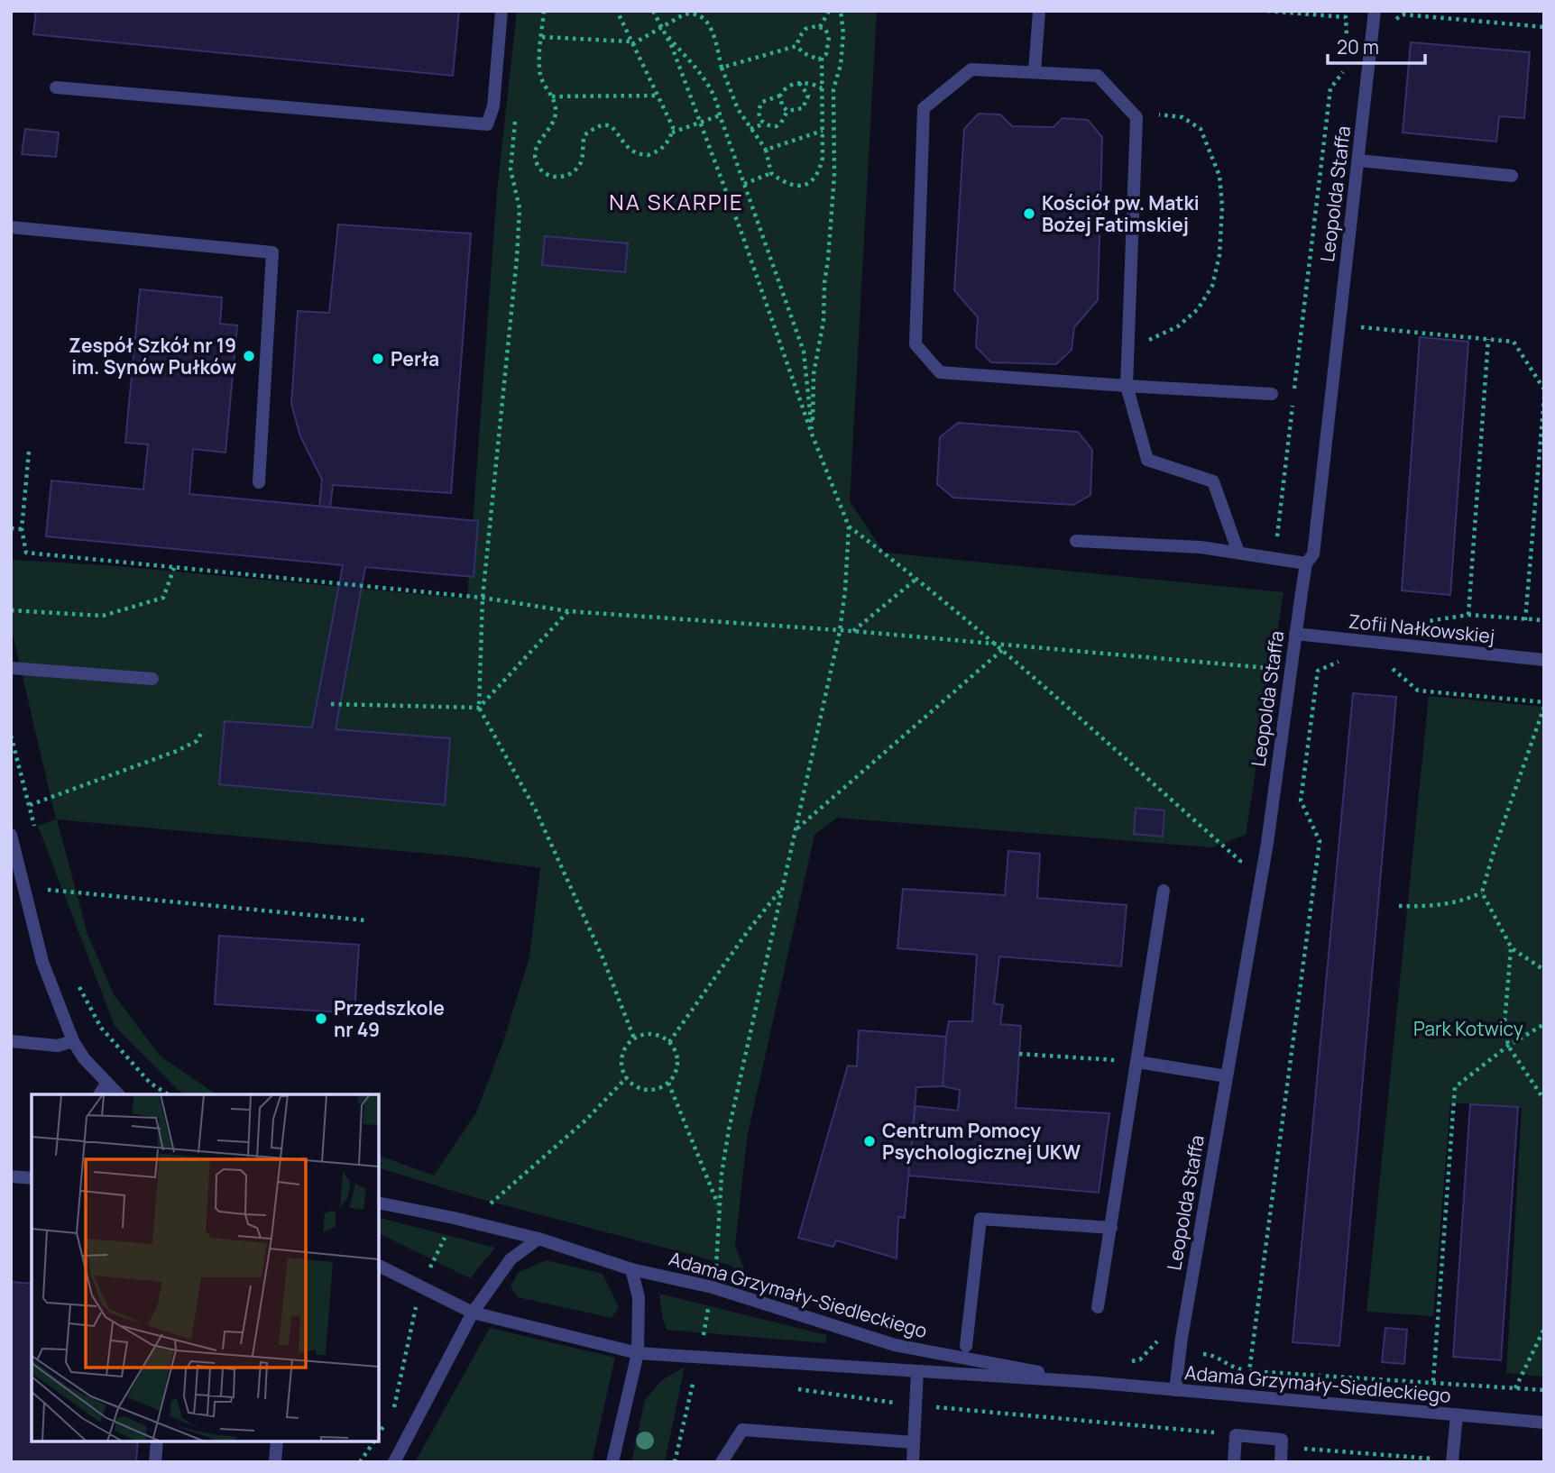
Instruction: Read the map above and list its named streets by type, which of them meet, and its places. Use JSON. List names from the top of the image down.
{
  "streets": {
    "street": ["Leopolda Staffa", "Zofii Nałkowskiej", "Adama Grzymały-Siedleckiego"]
  },
  "crossings": [
    ["Leopolda Staffa", "Zofii Nałkowskiej"],
    ["Leopolda Staffa", "Adama Grzymały-Siedleckiego"]
  ],
  "districts": ["NA SKARPIE"],
  "parks": ["Park Kotwicy"],
  "places": [
    "Kościół pw. Matki Bożej Fatimskiej",
    "Zespół Szkół nr 19 im. Synów Pułków",
    "Perła",
    "Przedszkole nr 49",
    "Centrum Pomocy Psychologicznej UKW"
  ],
  "scale_bar": "20 m"
}
